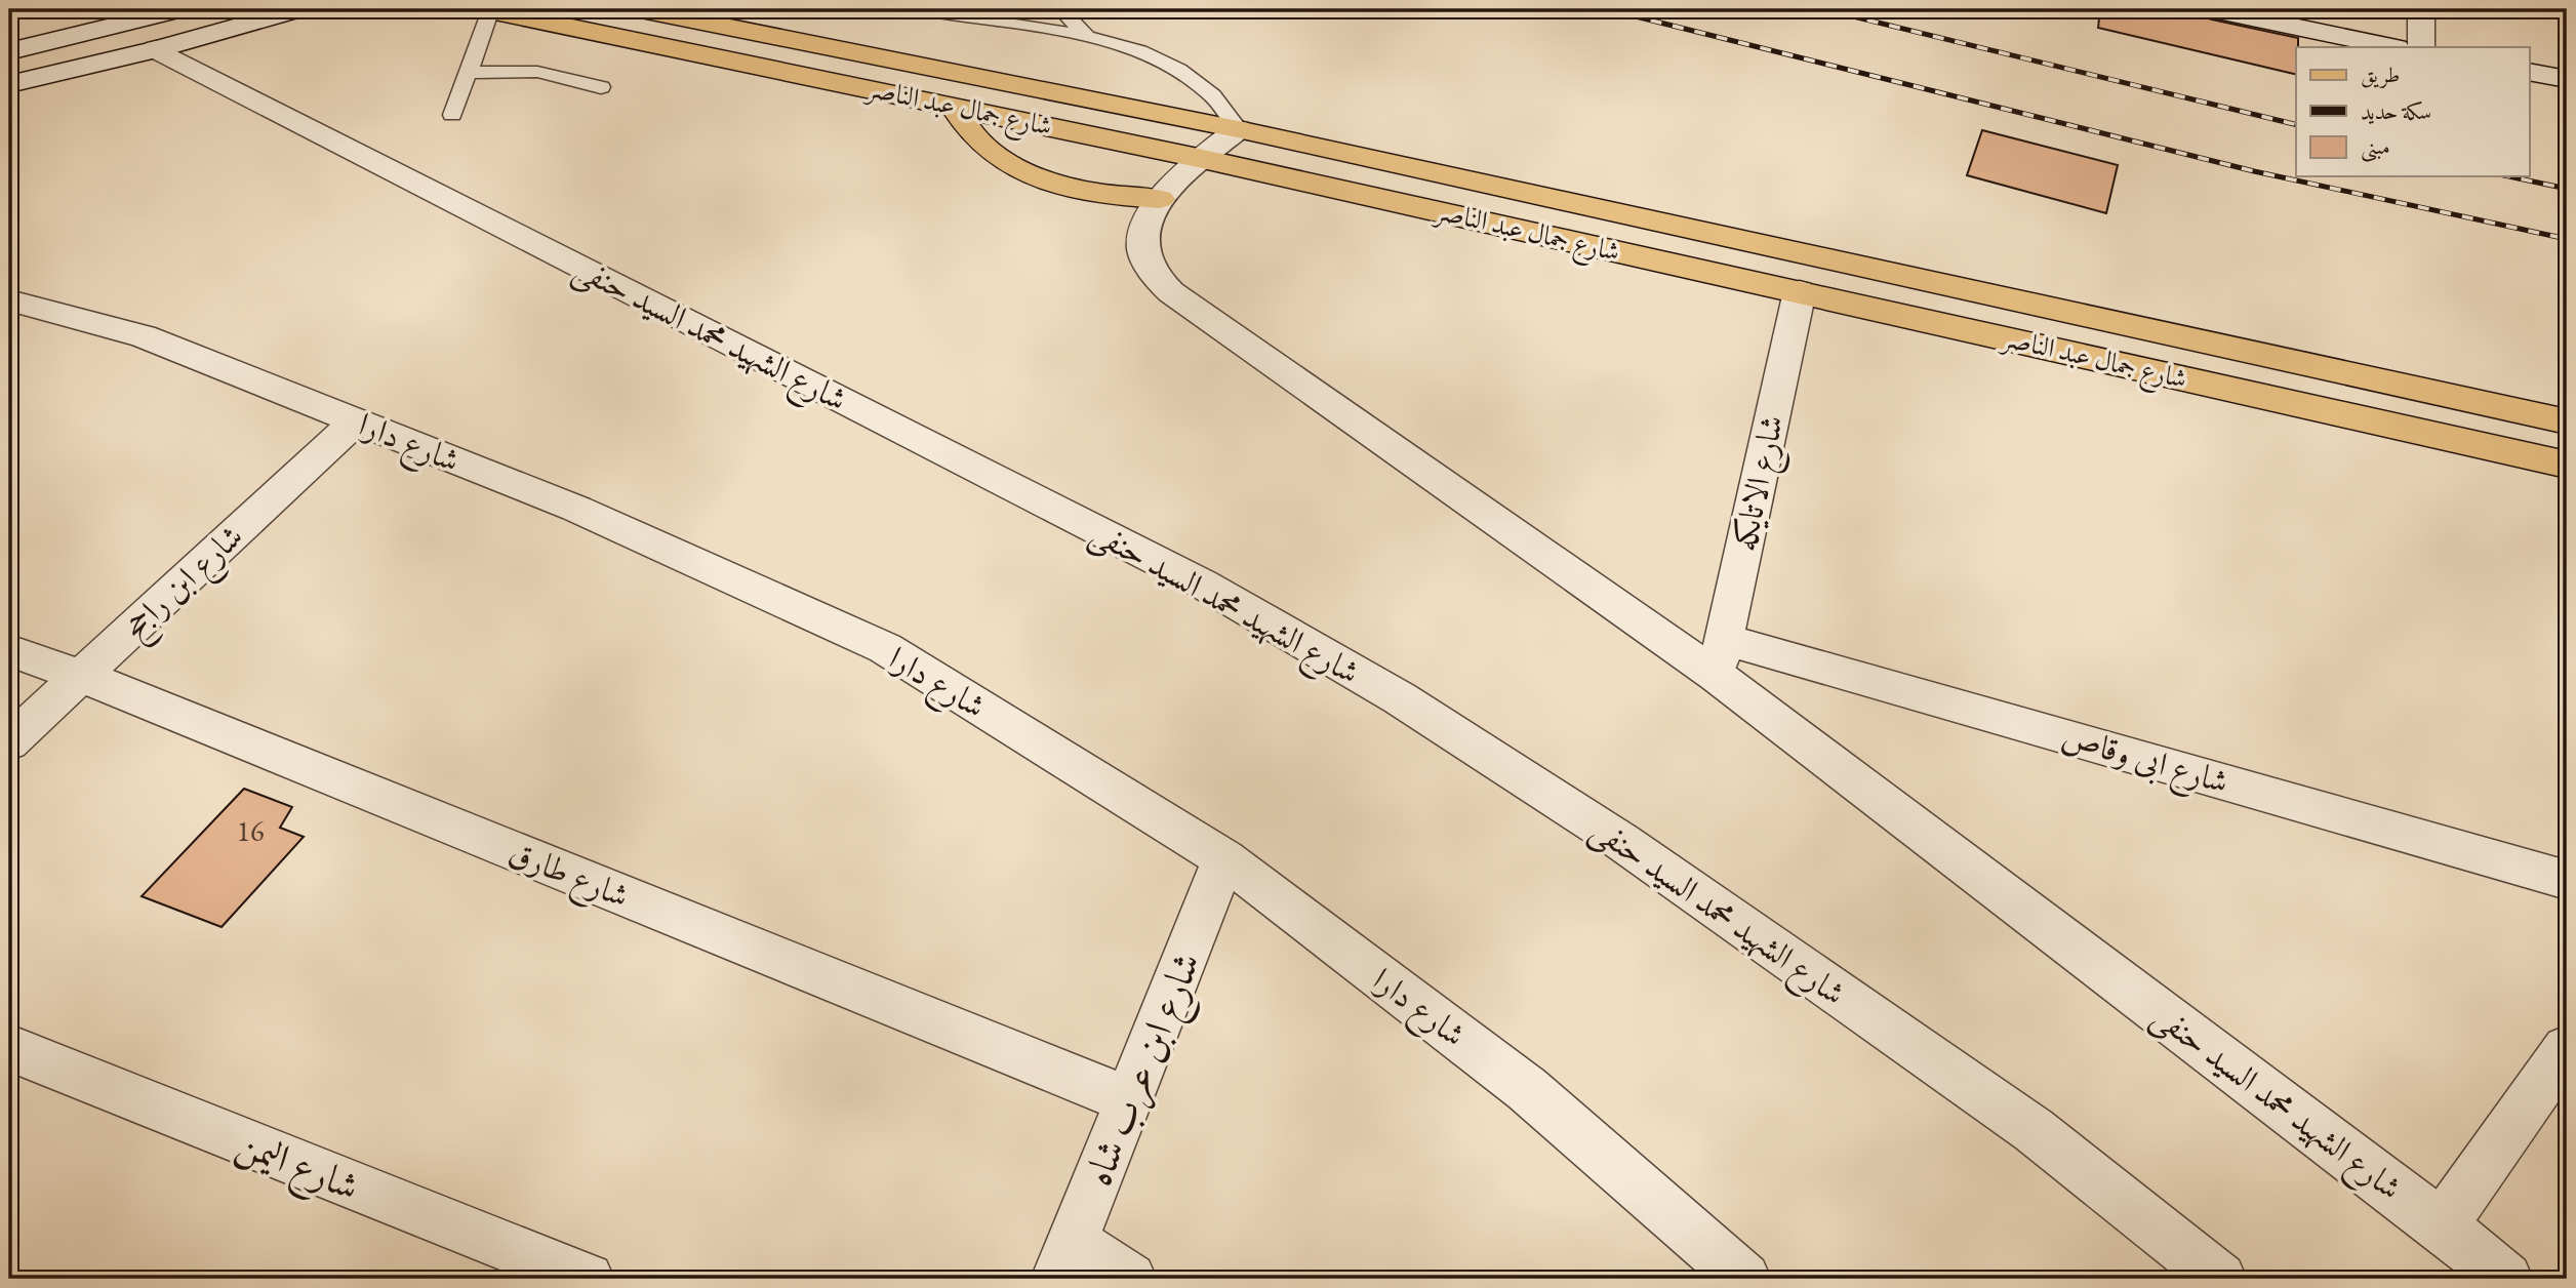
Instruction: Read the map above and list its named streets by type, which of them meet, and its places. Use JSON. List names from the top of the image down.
{
  "streets": {
    "main road": ["شارع جمال عبد الناصر"],
    "street": [
      "شارع الشهيد محمد السيد حنفى",
      "شارع دارا",
      "شارع الاتايكه",
      "شارع ابن راجح",
      "شارع ابى وقاص",
      "شارع طارق",
      "شارع ابن عرب شاه",
      "شارع اليمن"
    ]
  },
  "crossings": [
    ["شارع جمال عبد الناصر", "شارع الشهيد محمد السيد حنفى"],
    ["شارع جمال عبد الناصر", "شارع الاتايكه"],
    ["شارع الشهيد محمد السيد حنفى", "شارع الاتايكه"],
    ["شارع الشهيد محمد السيد حنفى", "شارع ابى وقاص"],
    ["شارع دارا", "شارع ابن راجح"],
    ["شارع دارا", "شارع ابن عرب شاه"],
    ["شارع الاتايكه", "شارع ابى وقاص"],
    ["شارع ابن راجح", "شارع طارق"],
    ["شارع طارق", "شارع ابن عرب شاه"]
  ],
  "house_numbers": ["16"],
  "legend": ["طريق", "سكة حديد", "مبنى"]
}
